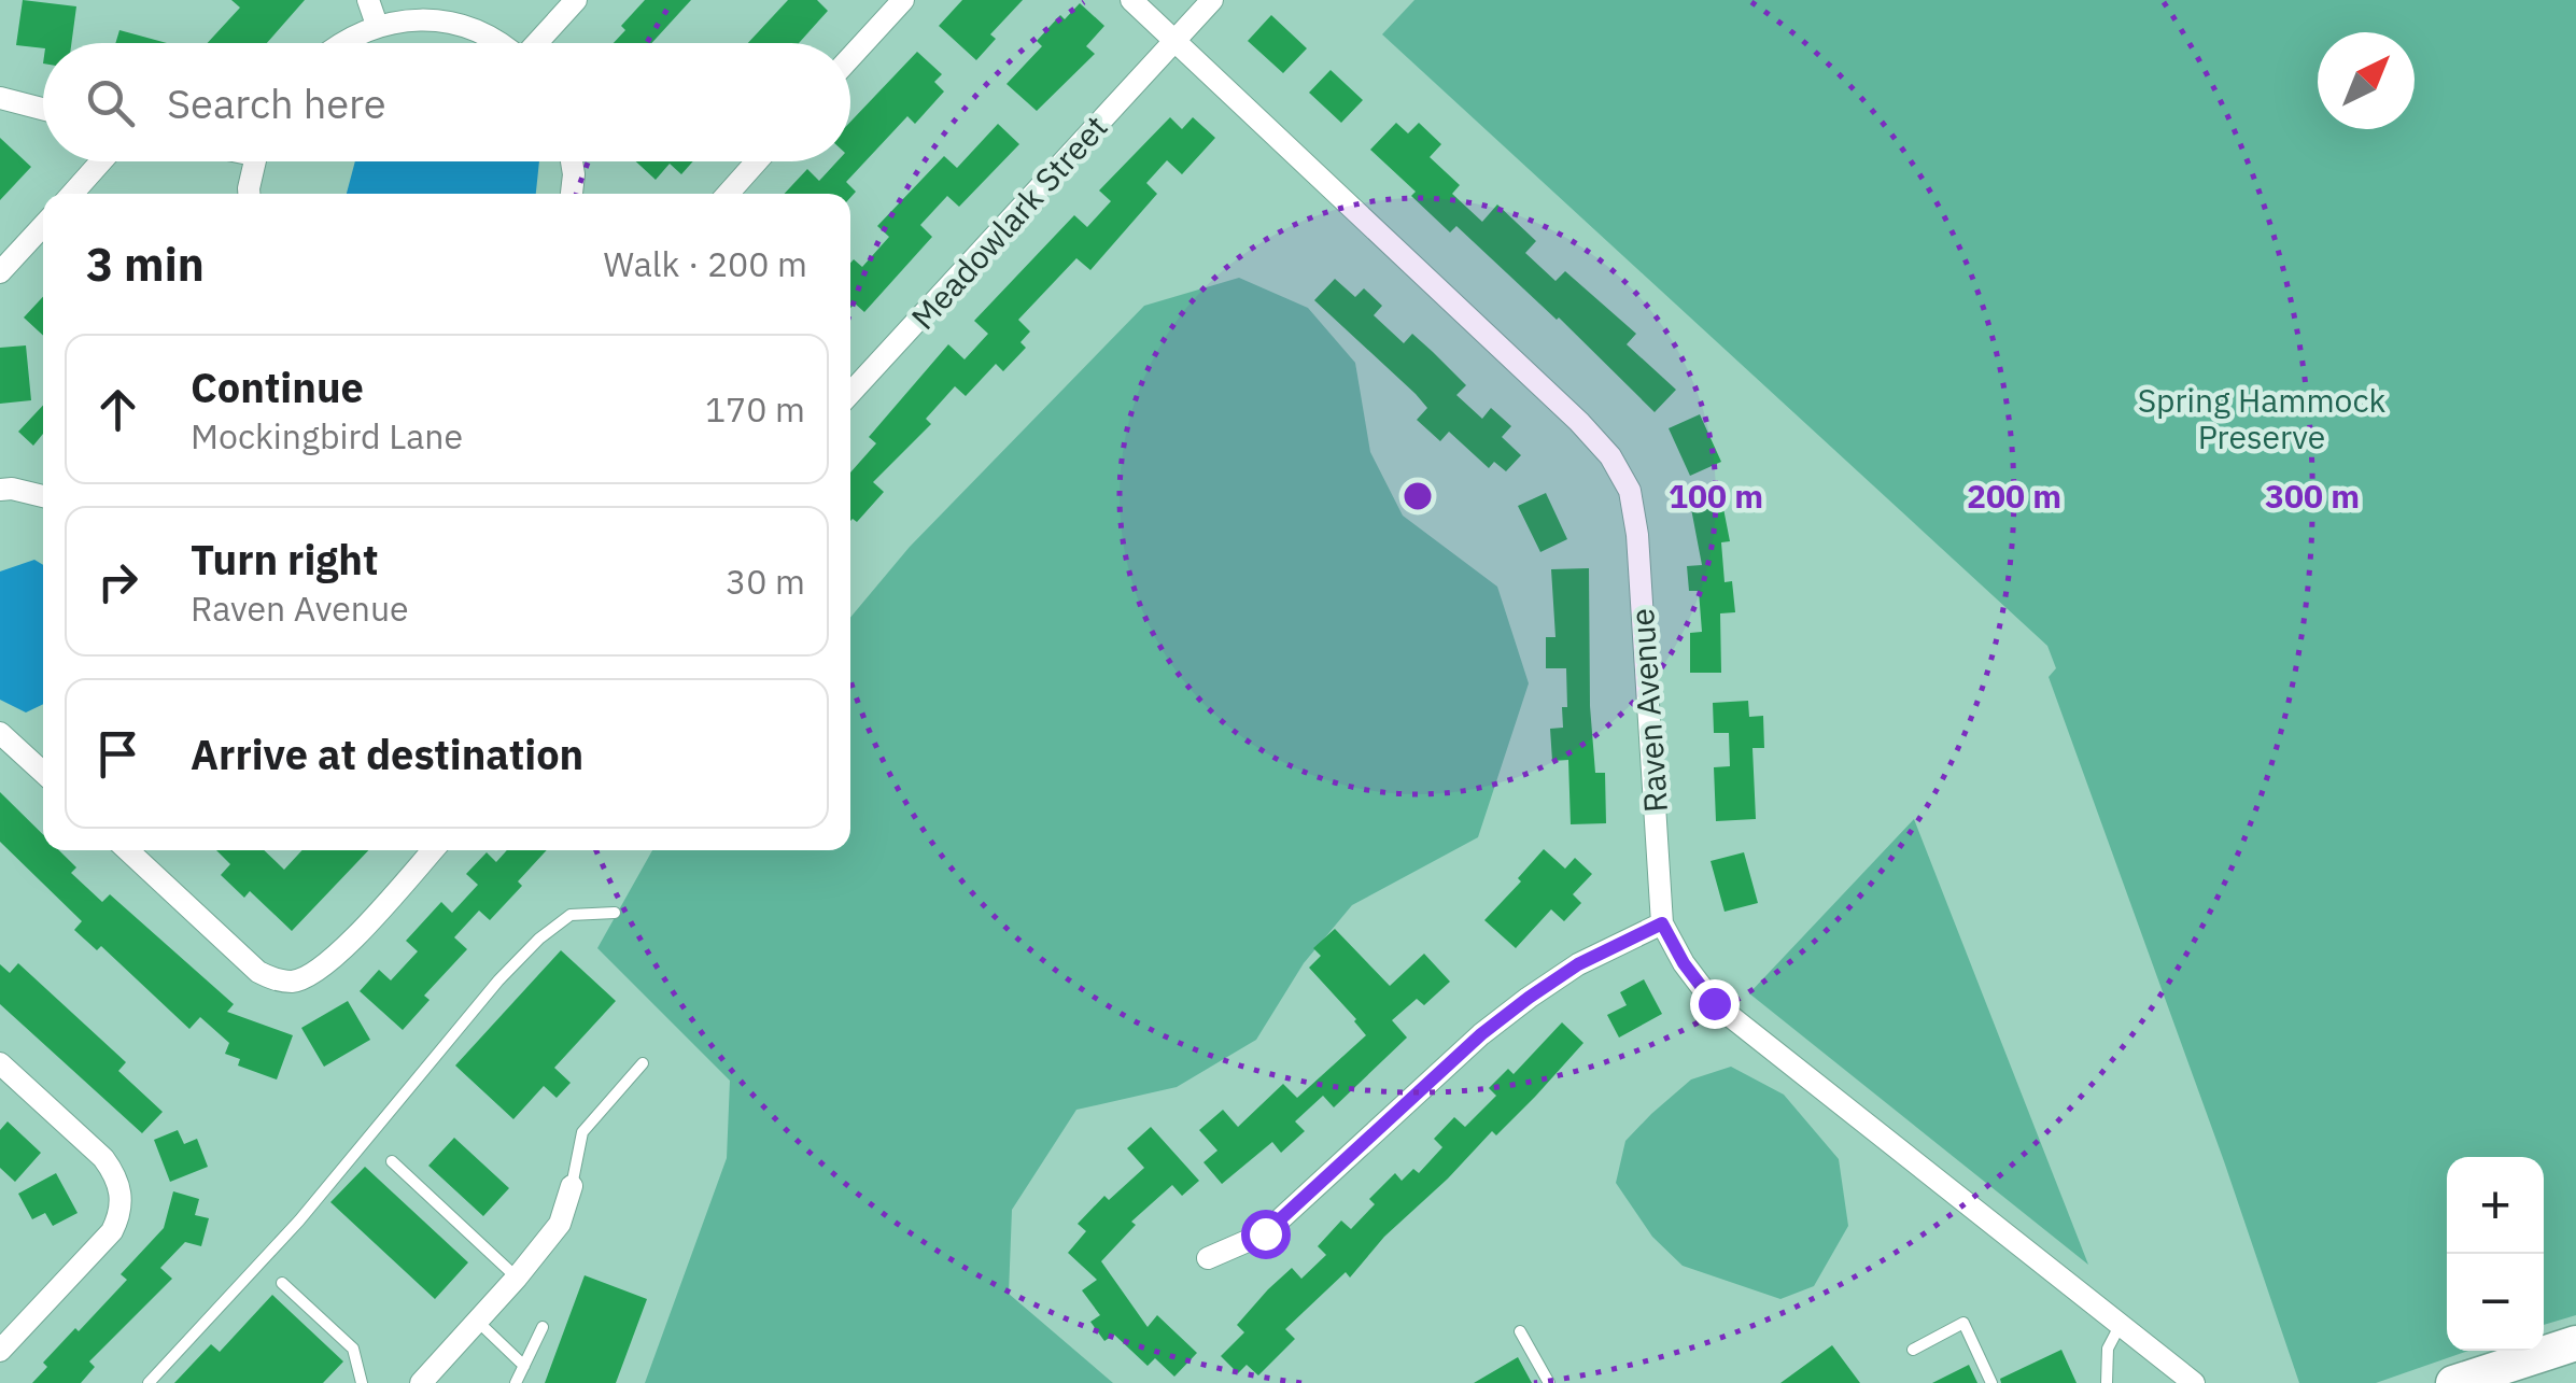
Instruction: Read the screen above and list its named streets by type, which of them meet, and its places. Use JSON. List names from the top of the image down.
{
  "streets": {
    "street": ["Meadowlark Street", "Raven Avenue"]
  },
  "crossings": [
    ["Meadowlark Street", "Raven Avenue"]
  ],
  "parks": ["Spring Hammock Preserve"],
  "north": "top right",
  "page": {
    "search": "Search here",
    "heading": ["3 min", "Walk · 200 m"],
    "list": [
      ["Continue", "Mockingbird Lane", "170 m"],
      ["Turn right", "Raven Avenue", "30 m"],
      "Arrive at destination"
    ],
    "map_buttons": ["+", "−"]
  },
  "rings": ["100 m", "200 m", "300 m"]
}
